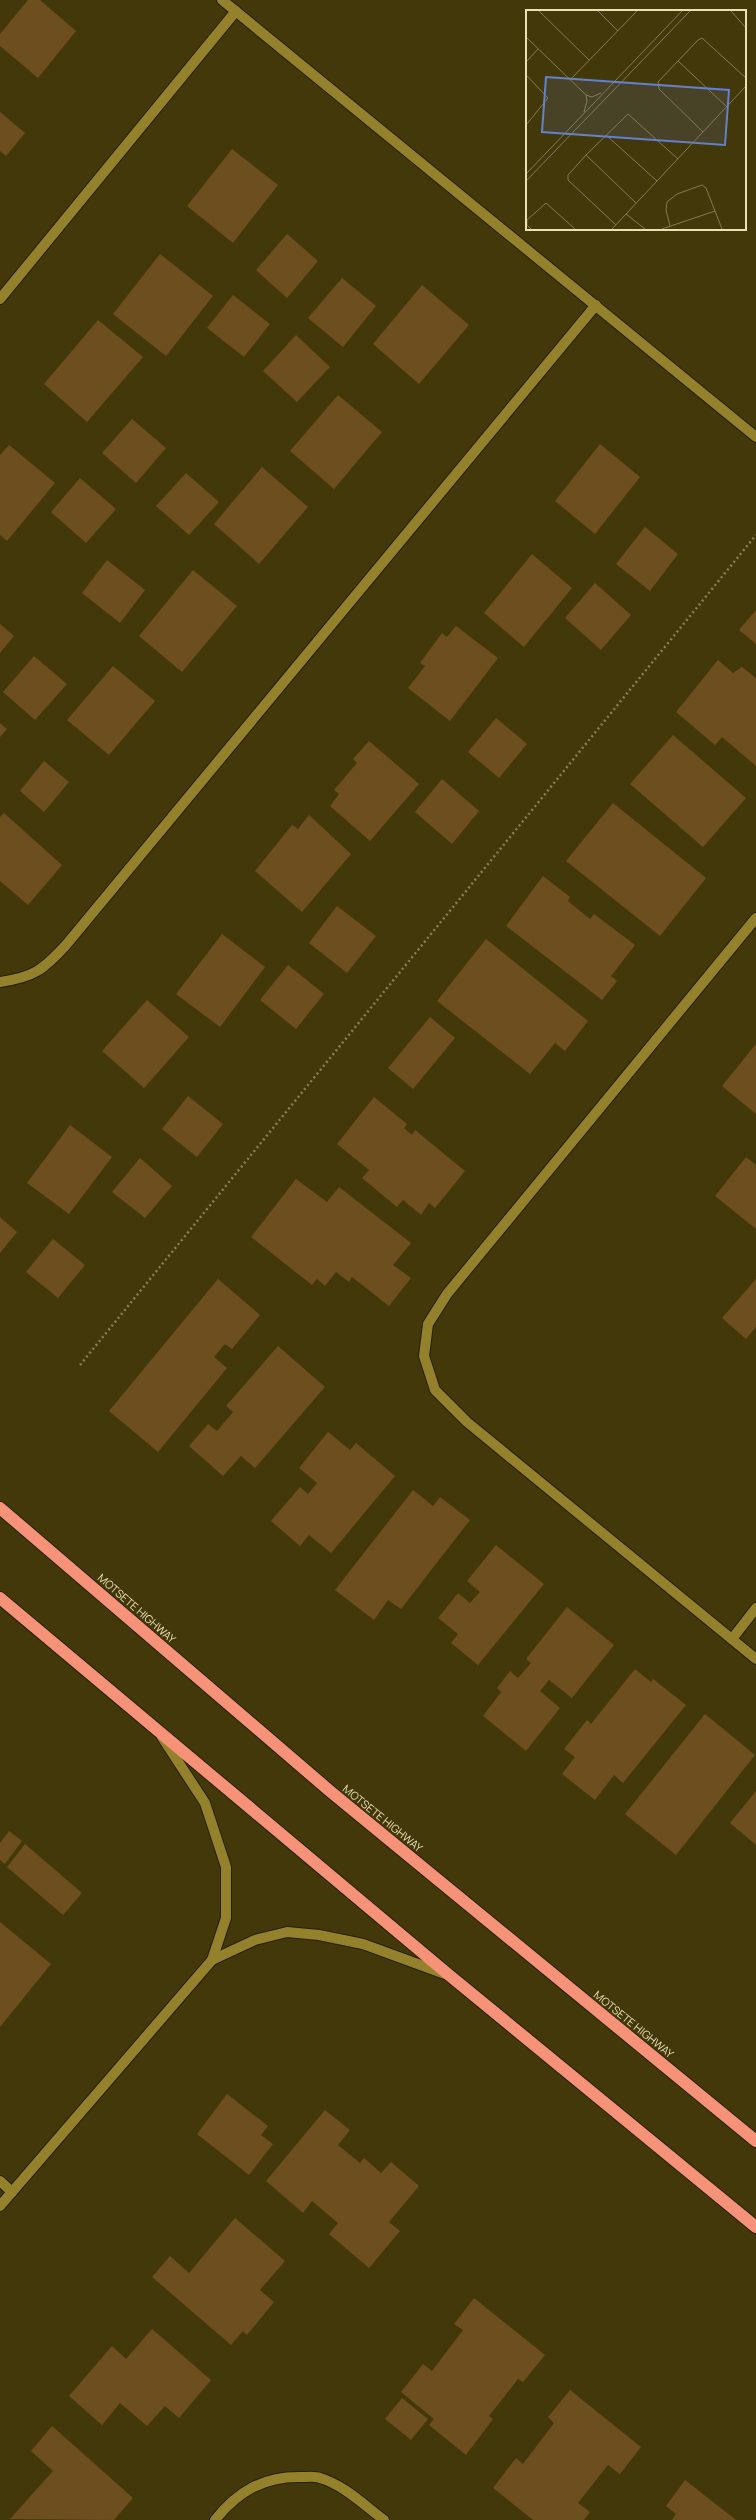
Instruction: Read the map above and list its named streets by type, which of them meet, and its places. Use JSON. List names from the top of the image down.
{
  "streets": {
    "highway": ["MOTSETE HIGHWAY"]
  }
}
